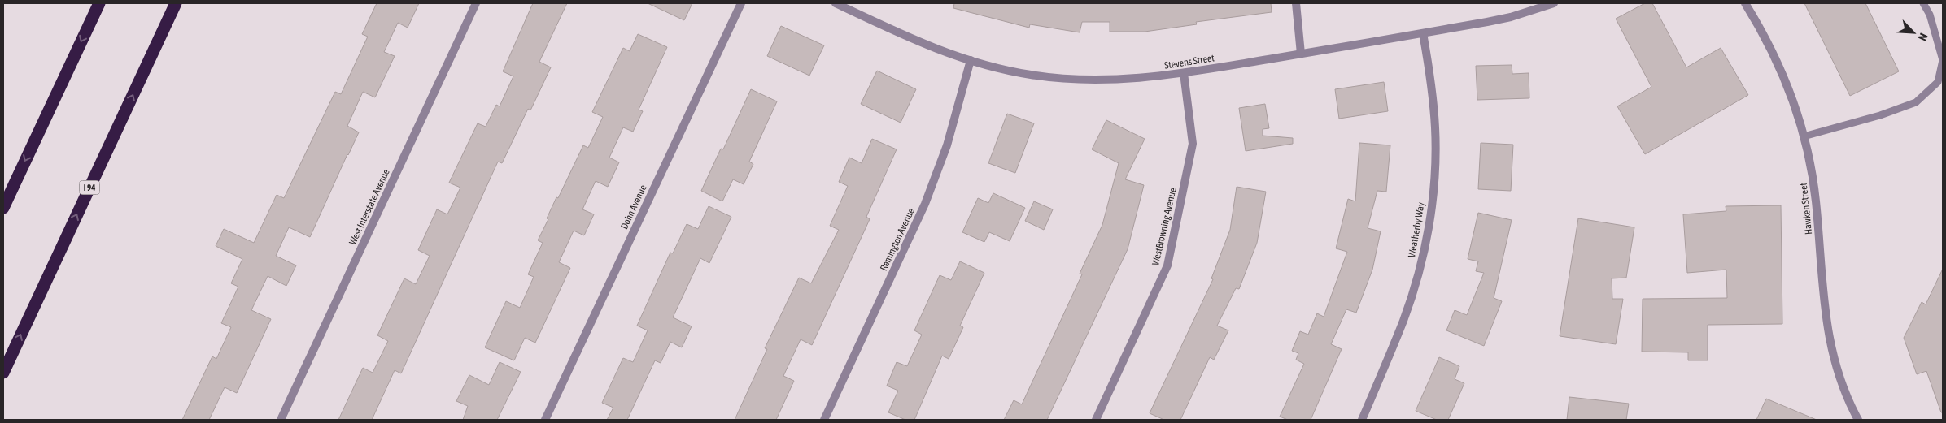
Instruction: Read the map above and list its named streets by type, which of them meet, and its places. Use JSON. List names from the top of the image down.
{
  "streets": {
    "highway": ["I 94"],
    "street": [
      "Stevens Street",
      "West Interstate Avenue",
      "Dohn Avenue",
      "Hawken Street",
      "WestBrowning Avenue",
      "Weatherby Way",
      "Remington Avenue"
    ]
  },
  "crossings": [
    ["Stevens Street", "WestBrowning Avenue"],
    ["Stevens Street", "Weatherby Way"],
    ["Stevens Street", "Remington Avenue"]
  ],
  "north": "bottom right"
}
